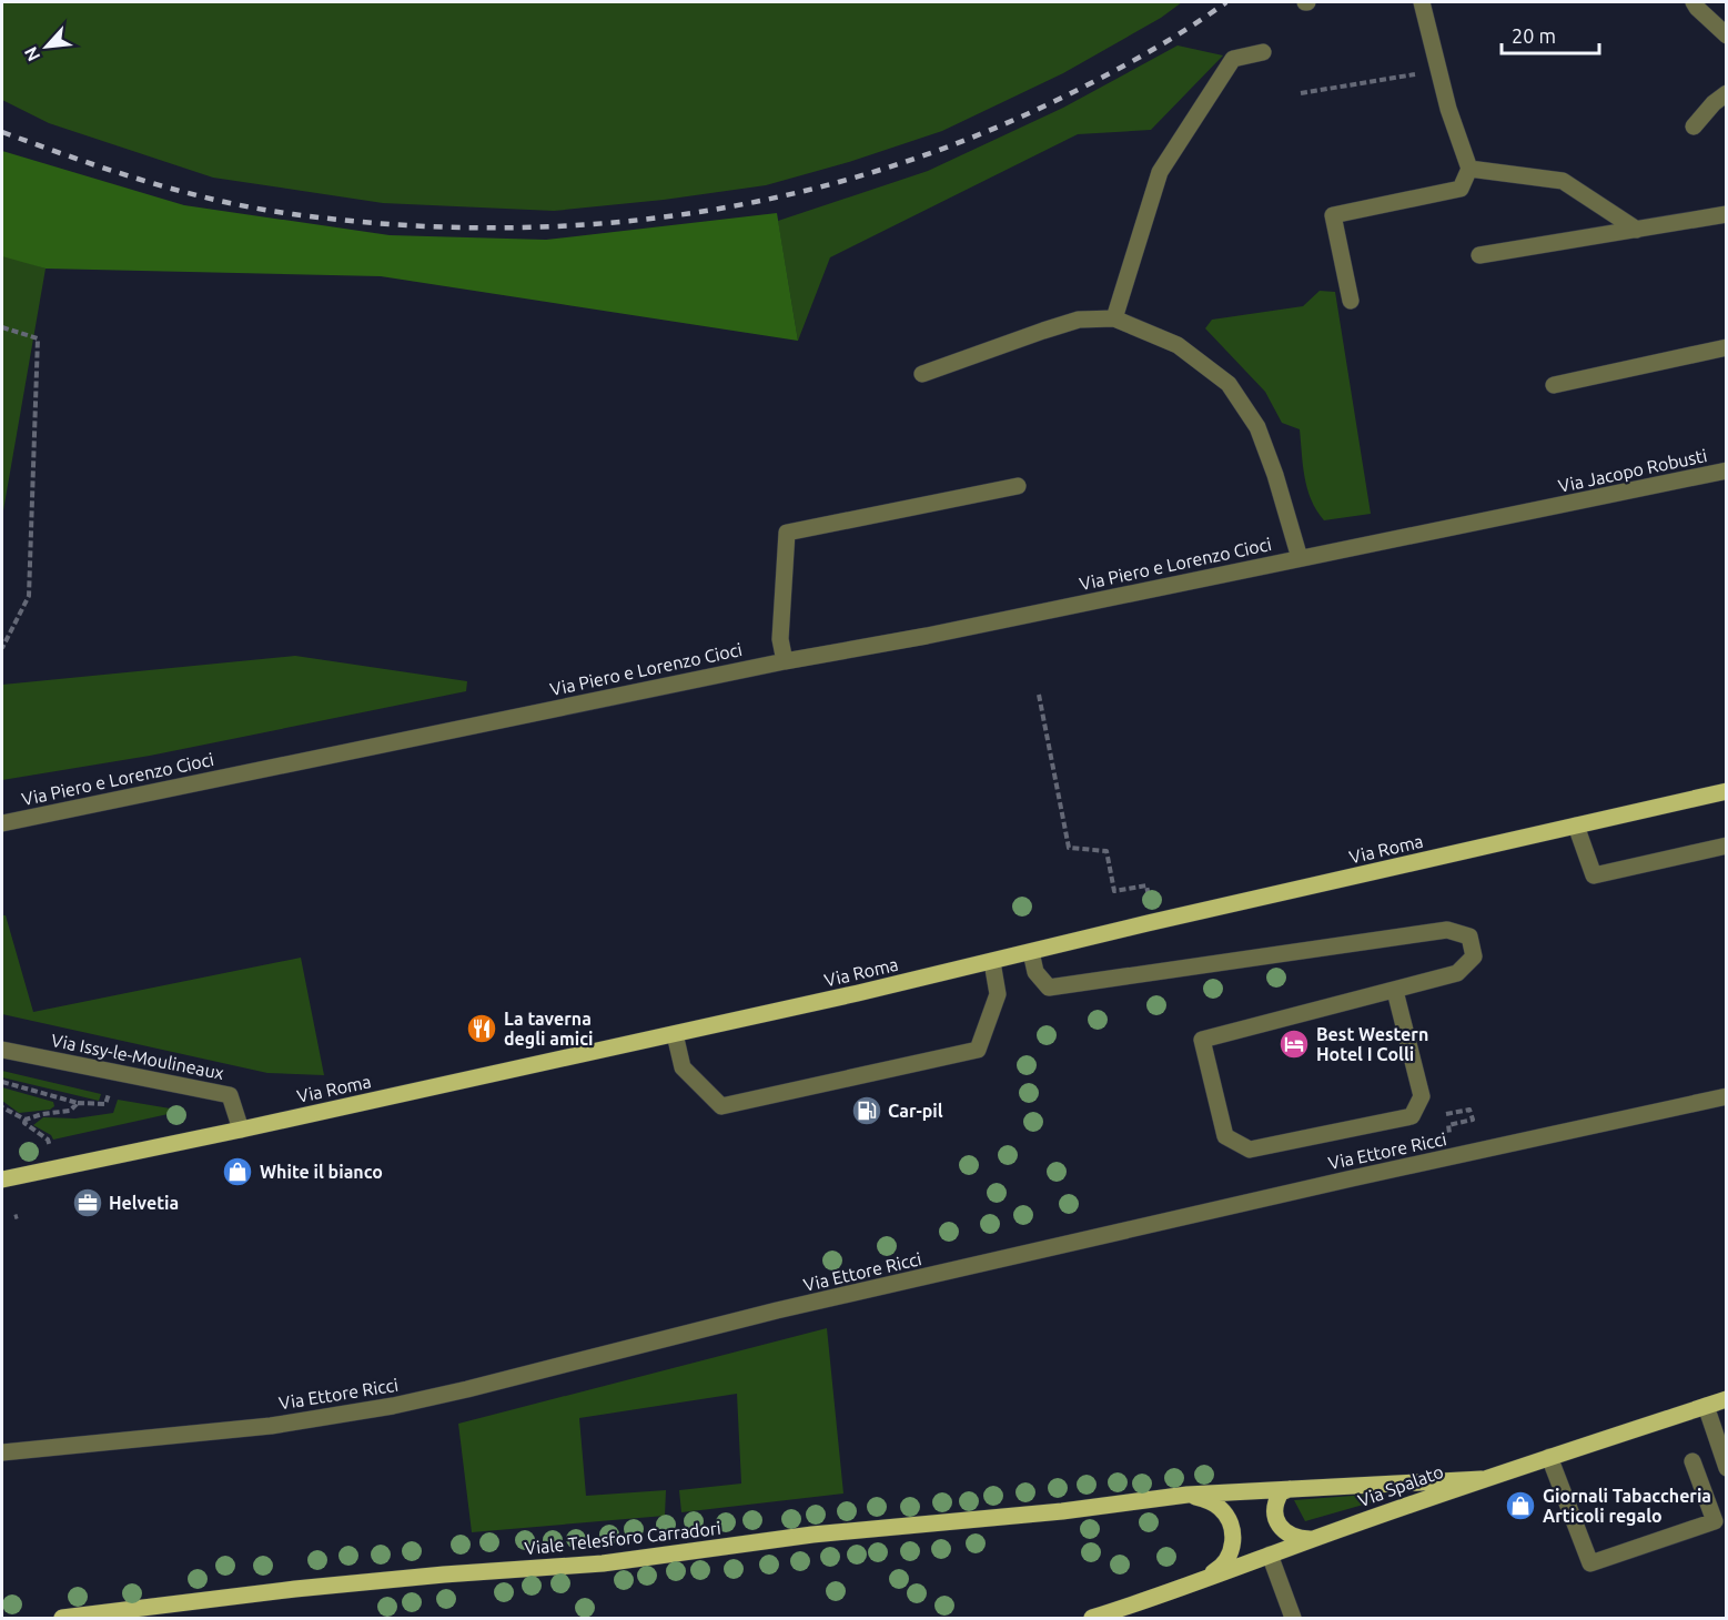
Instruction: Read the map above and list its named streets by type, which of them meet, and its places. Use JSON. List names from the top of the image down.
{
  "streets": {
    "main road": ["Via Roma", "Via Spalato", "Viale Telesforo Carradori"],
    "street": [
      "Via Jacopo Robusti",
      "Via Piero e Lorenzo Cioci",
      "Via Issy-le-Moulineaux",
      "Via Ettore Ricci"
    ]
  },
  "crossings": [
    ["Via Jacopo Robusti", "Via Piero e Lorenzo Cioci"],
    ["Via Roma", "Via Issy-le-Moulineaux"],
    ["Via Spalato", "Viale Telesforo Carradori"]
  ],
  "places": {
    "restaurant": ["La taverna degli amici"],
    "hotel": ["Best Western Hotel I Colli"],
    "fuel station": ["Car-pil"],
    "shop": ["White il bianco", "Giornali Tabaccheria Articoli regalo"],
    "office": ["Helvetia"]
  },
  "scale_bar": "20 m",
  "north": "bottom left"
}
